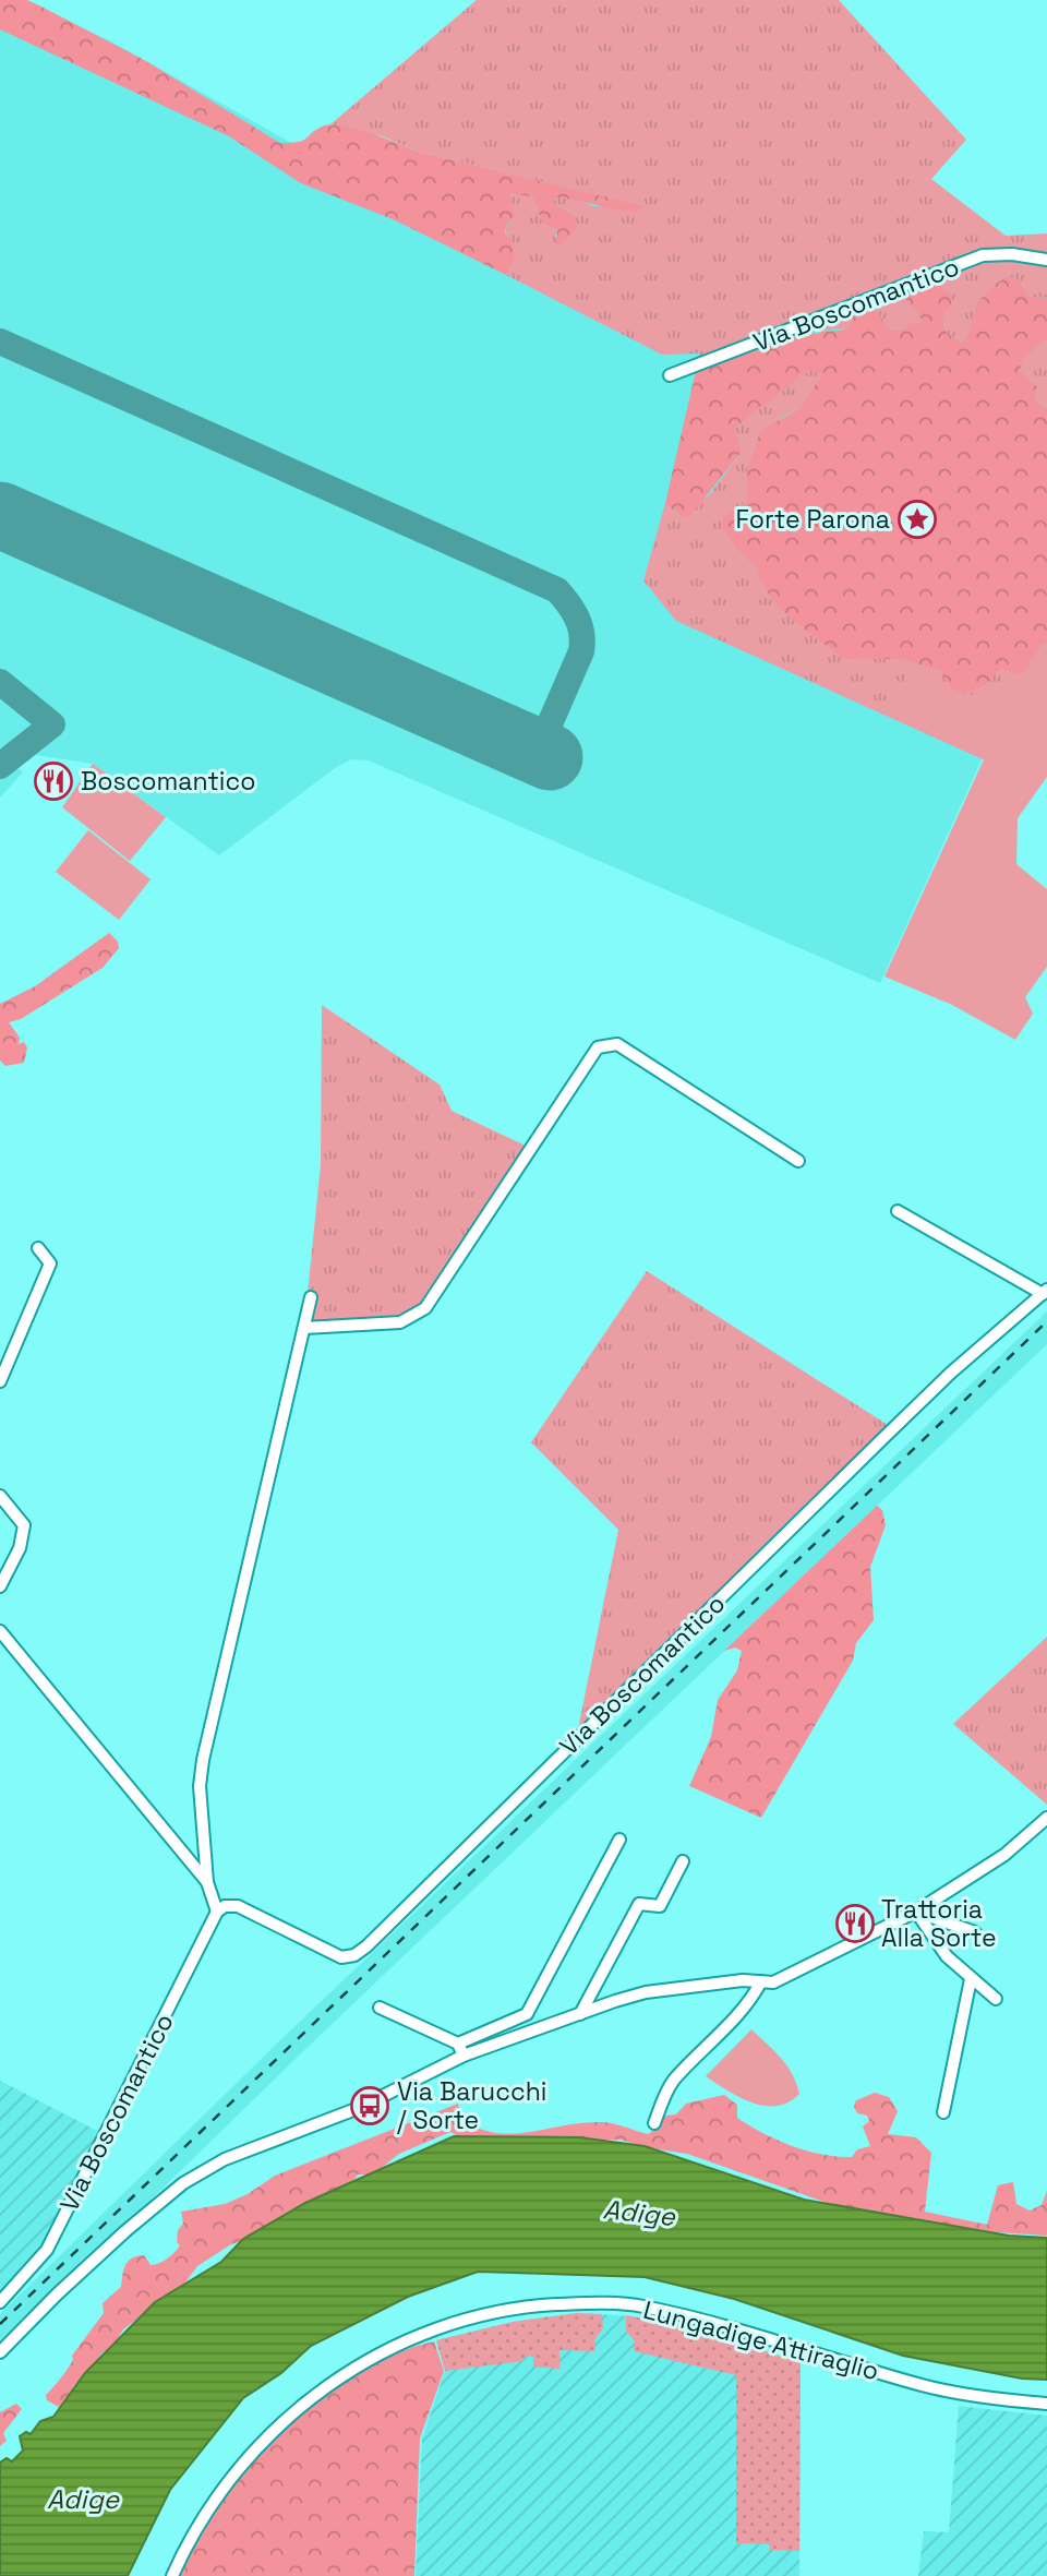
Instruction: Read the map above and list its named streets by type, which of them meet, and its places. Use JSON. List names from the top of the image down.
{
  "streets": {
    "street": ["Via Boscomantico", "Lungadige Attiraglio"]
  },
  "water": ["Adige"],
  "places": {
    "place": ["Forte Parona"],
    "restaurant": ["Boscomantico", "Trattoria Alla Sorte"],
    "bus stop": ["Via Barucchi / Sorte"]
  }
}
